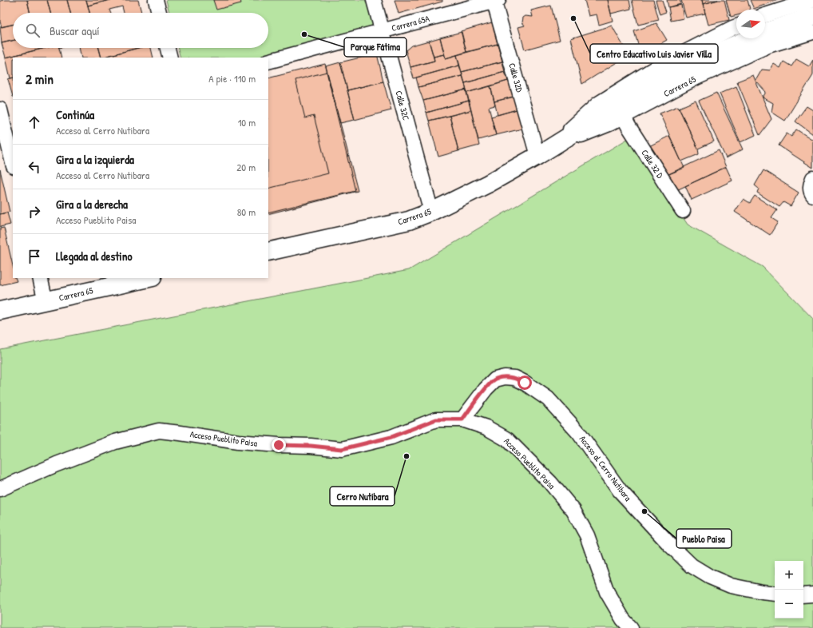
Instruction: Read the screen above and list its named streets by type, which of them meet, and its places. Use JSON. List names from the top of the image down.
{
  "streets": {
    "main road": ["Carrera 65"],
    "street": [
      "Carrera 65A",
      "Calle 32D",
      "Calle 32C",
      "Calle 32 D",
      "Acceso Pueblito Paisa",
      "Acceso al Cerro Nutibara"
    ]
  },
  "crossings": [
    ["Carrera 65A", "Calle 32D"],
    ["Carrera 65A", "Calle 32C"],
    ["Calle 32D", "Carrera 65"],
    ["Carrera 65", "Calle 32C"],
    ["Carrera 65", "Calle 32 D"],
    ["Acceso Pueblito Paisa", "Acceso al Cerro Nutibara"]
  ],
  "places": [
    "Centro Educativo Luis Javier Villa",
    "Parque Fátima",
    "Cerro Nutibara",
    "Pueblo Paisa"
  ],
  "north": "right",
  "page": {
    "search": "Buscar aquí",
    "heading": ["2 min", "A pie · 110 m"],
    "list": [
      ["Continúa", "Acceso al Cerro Nutibara", "10 m"],
      ["Gira a la izquierda", "Acceso al Cerro Nutibara", "20 m"],
      ["Gira a la derecha", "Acceso Pueblito Paisa", "80 m"],
      "Llegada al destino"
    ],
    "map_buttons": ["+", "−"]
  }
}
